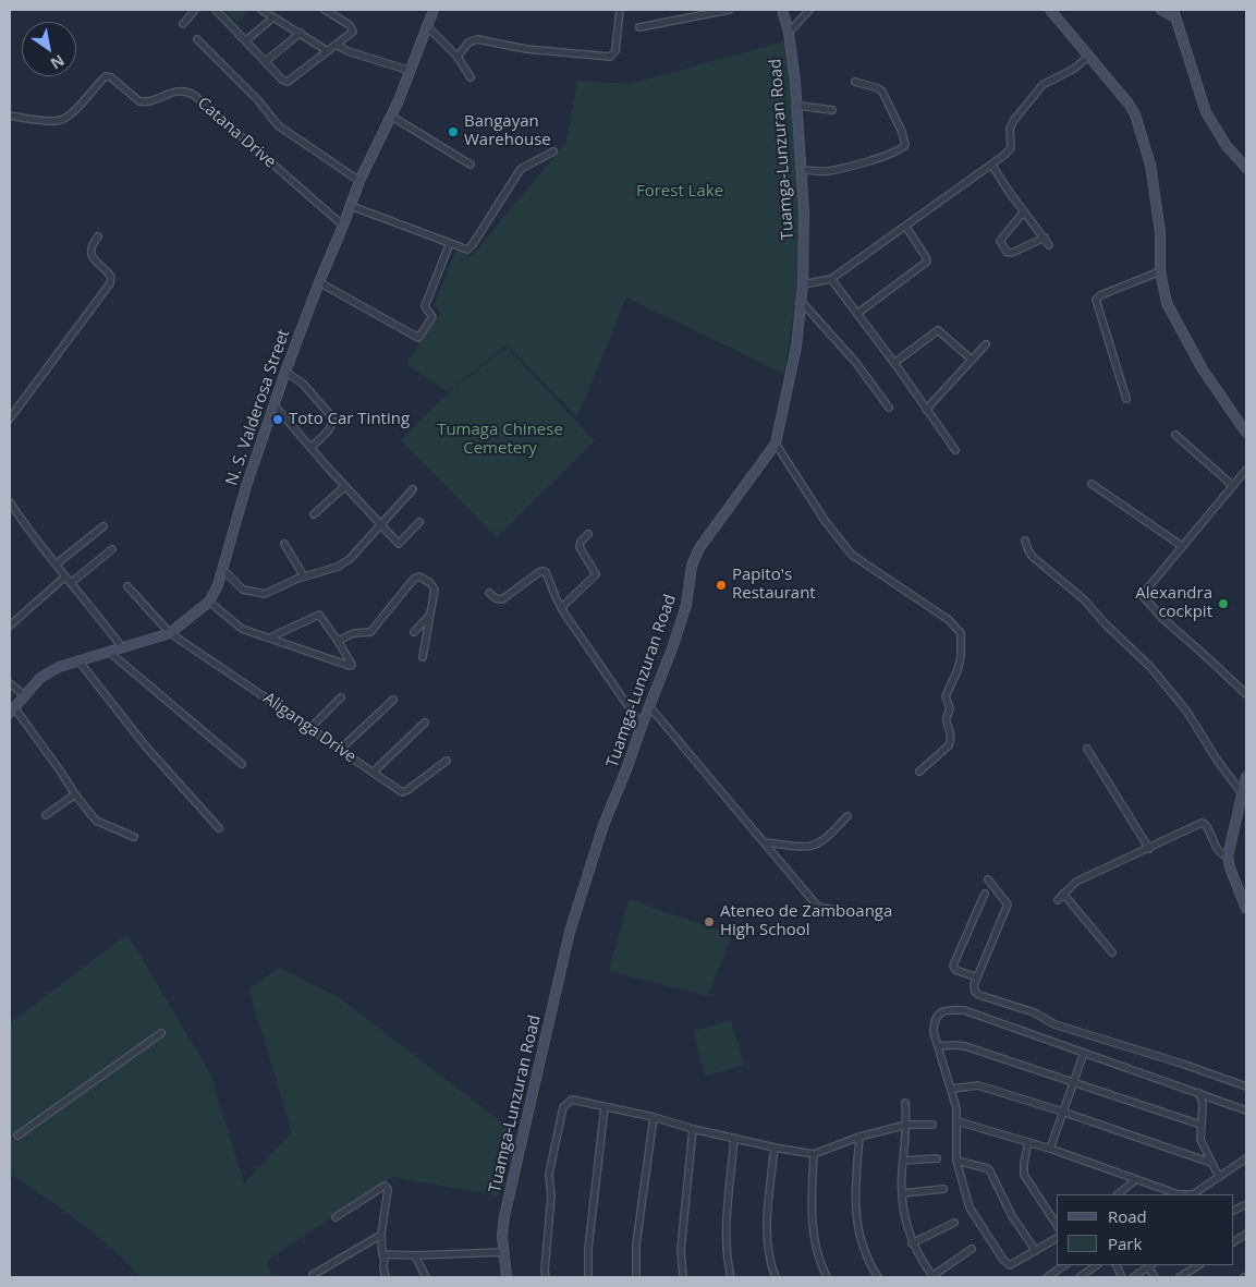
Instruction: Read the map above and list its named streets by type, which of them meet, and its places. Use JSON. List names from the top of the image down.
{
  "streets": {
    "street": [
      "Catana Drive",
      "Tuamga-Lunzuran Road",
      "N. S. Valderosa Street",
      "Aliganga Drive"
    ]
  },
  "crossings": [
    ["Catana Drive", "N. S. Valderosa Street"],
    ["N. S. Valderosa Street", "Aliganga Drive"]
  ],
  "parks": ["Forest Lake", "Tumaga Chinese Cemetery"],
  "places": [
    "Bangayan Warehouse",
    "Toto Car Tinting",
    "Papito's Restaurant",
    "Alexandra cockpit",
    "Ateneo de Zamboanga High School"
  ],
  "legend": ["Road", "Park"],
  "north": "bottom right"
}
